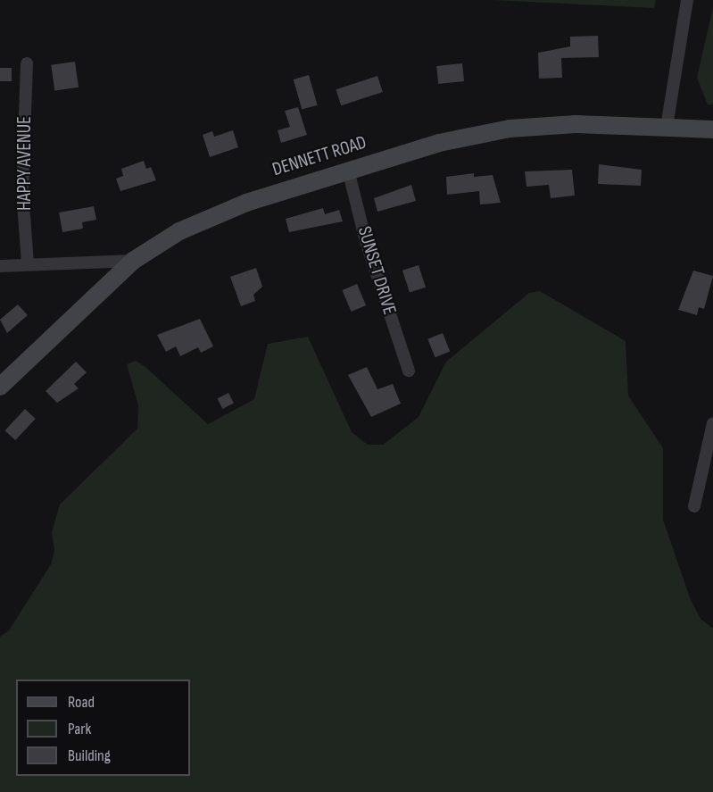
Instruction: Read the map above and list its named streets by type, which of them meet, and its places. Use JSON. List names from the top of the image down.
{
  "streets": {
    "street": ["DENNETT ROAD", "HAPPY AVENUE", "SUNSET DRIVE"]
  },
  "crossings": [
    ["DENNETT ROAD", "SUNSET DRIVE"]
  ],
  "legend": ["Road", "Park", "Building"]
}
